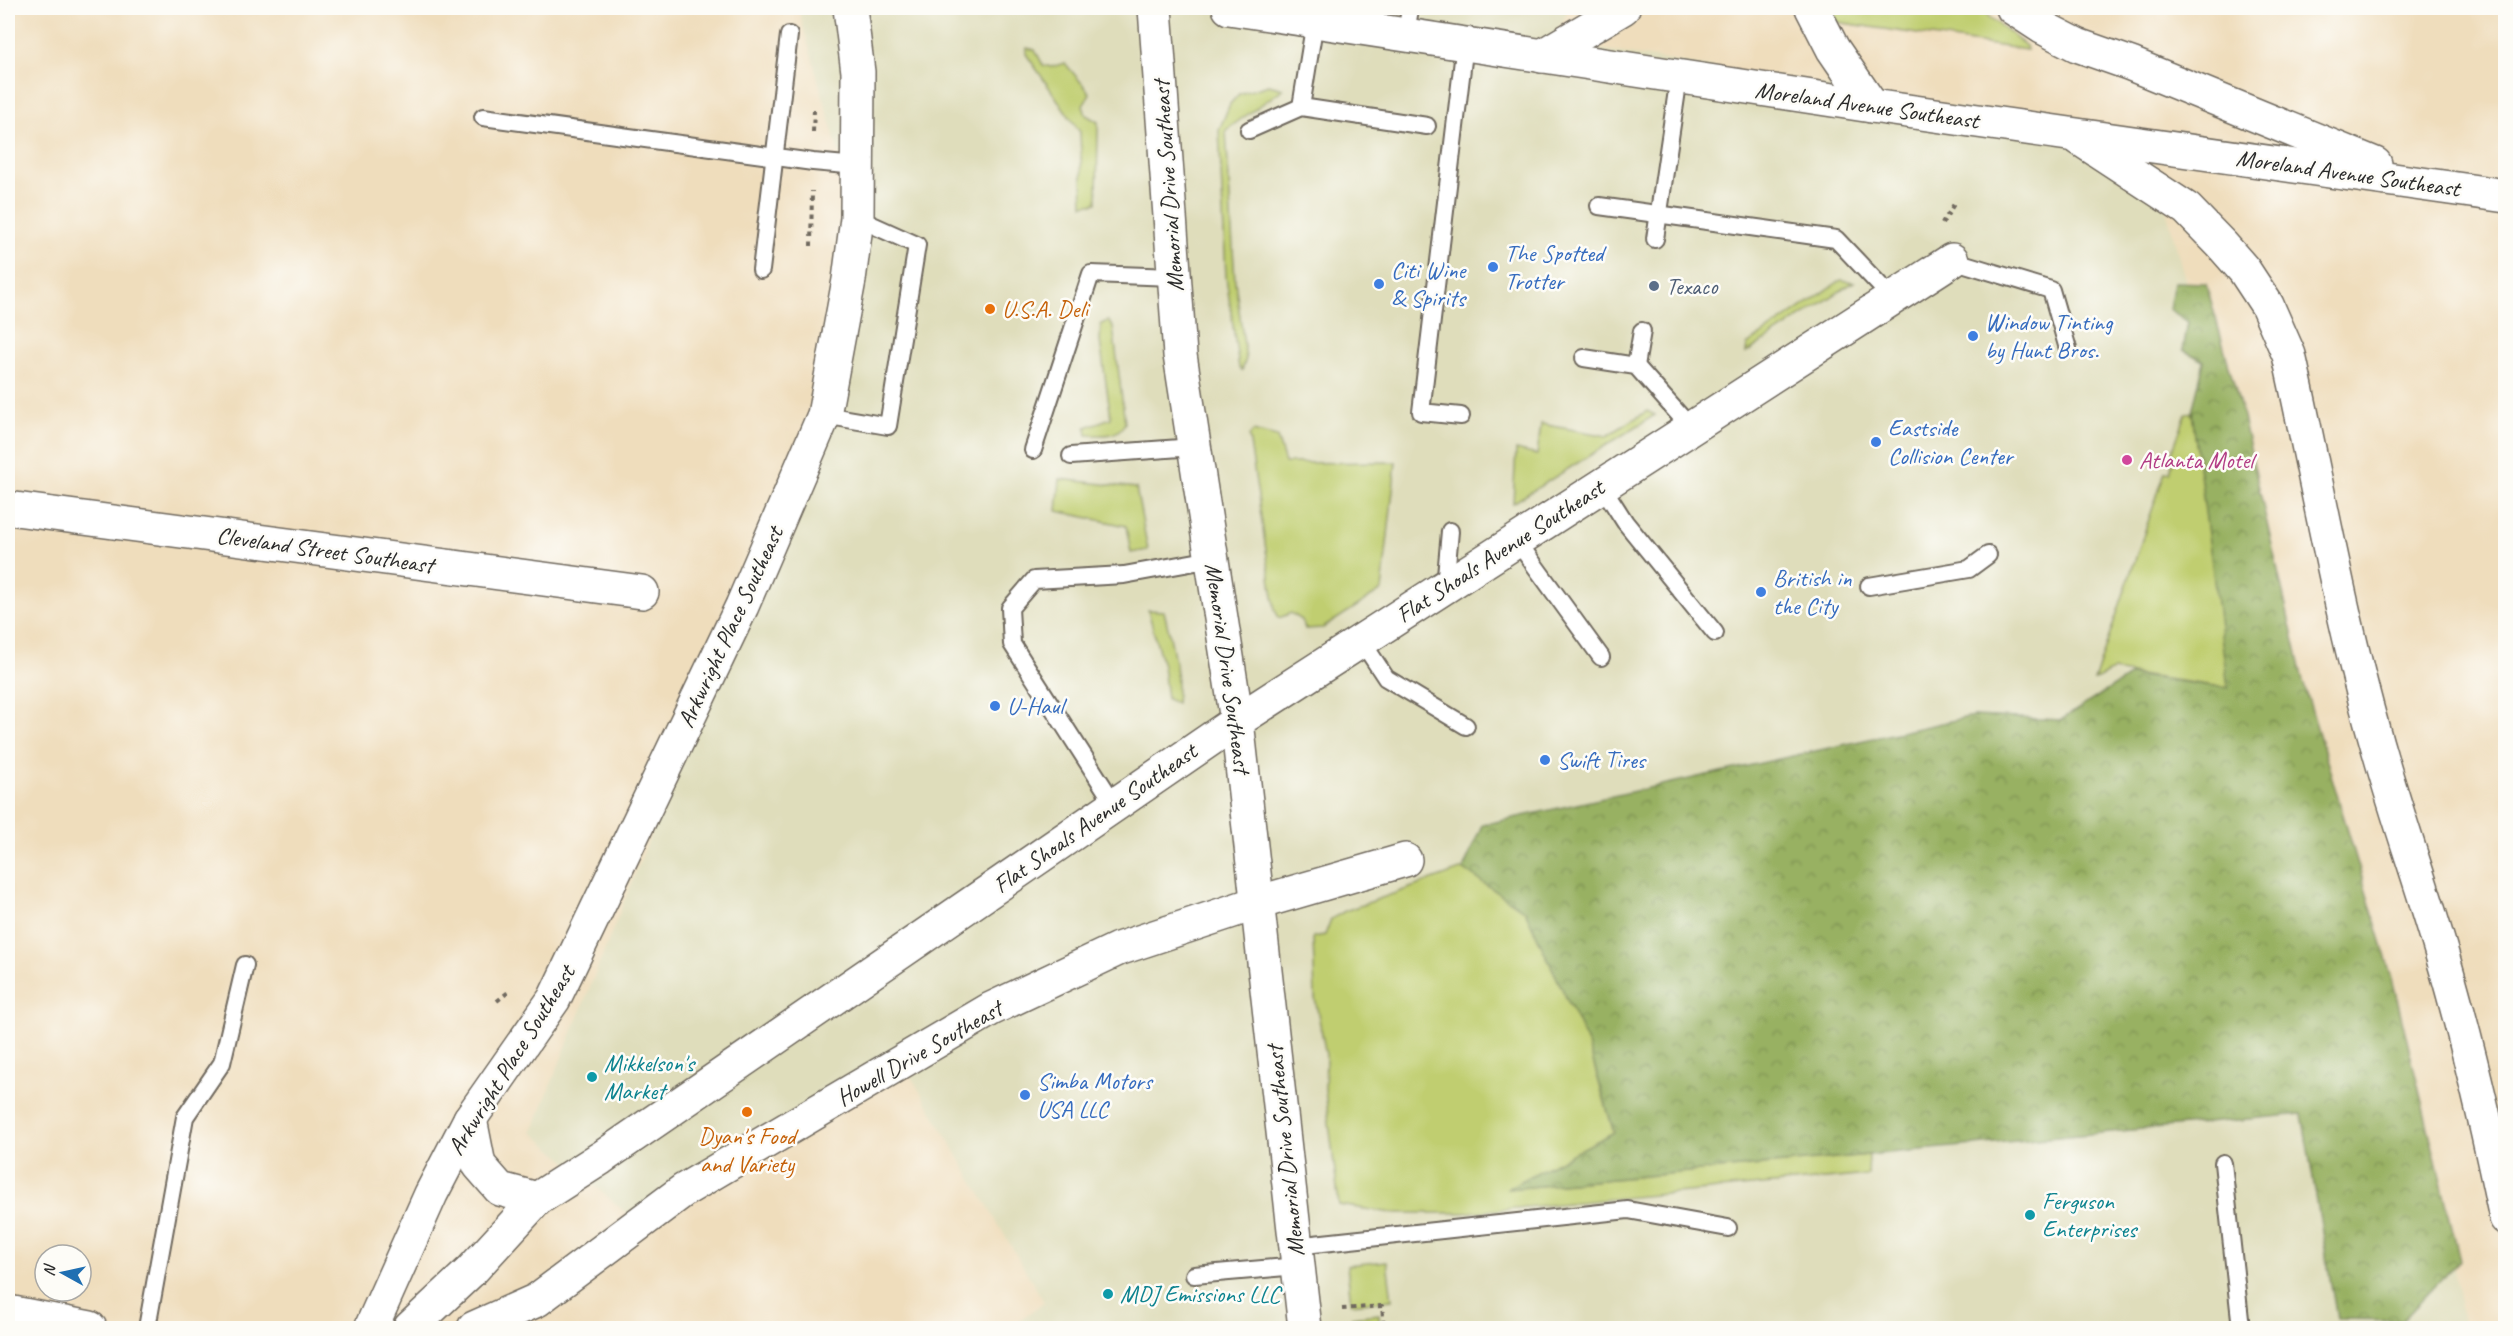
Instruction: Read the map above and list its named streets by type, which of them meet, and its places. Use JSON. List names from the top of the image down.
{
  "streets": {
    "main road": [
      "Moreland Avenue Southeast",
      "Memorial Drive Southeast",
      "Cleveland Street Southeast",
      "Flat Shoals Avenue Southeast",
      "Arkwright Place Southeast",
      "Howell Drive Southeast"
    ]
  },
  "crossings": [
    ["Memorial Drive Southeast", "Flat Shoals Avenue Southeast"],
    ["Memorial Drive Southeast", "Howell Drive Southeast"],
    ["Flat Shoals Avenue Southeast", "Arkwright Place Southeast"]
  ],
  "places": [
    "The Spotted Trotter",
    "Citi Wine & Spirits",
    "Texaco",
    "U.S.A. Deli",
    "Window Tinting by Hunt Bros.",
    "Eastside Collision Center",
    "Atlanta Motel",
    "British in the City",
    "U-Haul",
    "Swift Tires",
    "Mikkelson's Market",
    "Simba Motors USA LLC",
    "Dyan's Food and Variety",
    "Ferguson Enterprises",
    "MDJ Emissions LLC"
  ],
  "north": "left"
}
